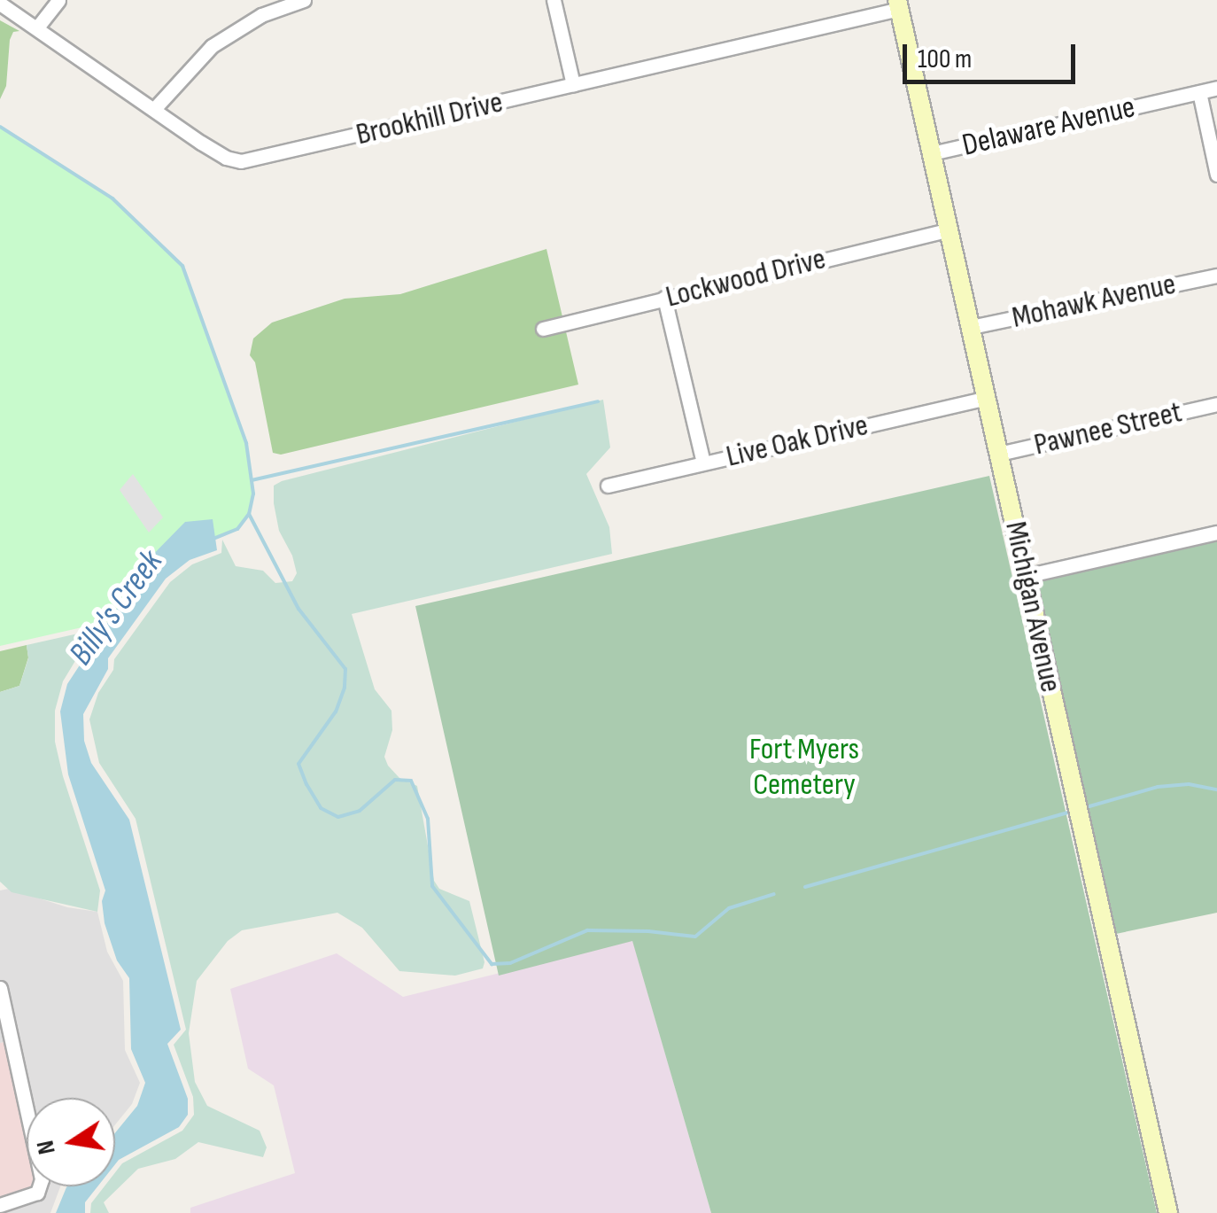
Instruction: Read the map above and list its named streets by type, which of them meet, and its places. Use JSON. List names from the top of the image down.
{
  "streets": {
    "street": [
      "Brookhill Drive",
      "Delaware Avenue",
      "Lockwood Drive",
      "Mohawk Avenue",
      "Pawnee Street",
      "Live Oak Drive",
      "Michigan Avenue"
    ]
  },
  "crossings": [
    ["Brookhill Drive", "Michigan Avenue"],
    ["Delaware Avenue", "Michigan Avenue"],
    ["Lockwood Drive", "Michigan Avenue"],
    ["Mohawk Avenue", "Michigan Avenue"],
    ["Pawnee Street", "Michigan Avenue"],
    ["Live Oak Drive", "Michigan Avenue"]
  ],
  "water": ["Billy's Creek"],
  "parks": ["Fort Myers Cemetery"],
  "scale_bar": "100 m",
  "north": "left"
}
